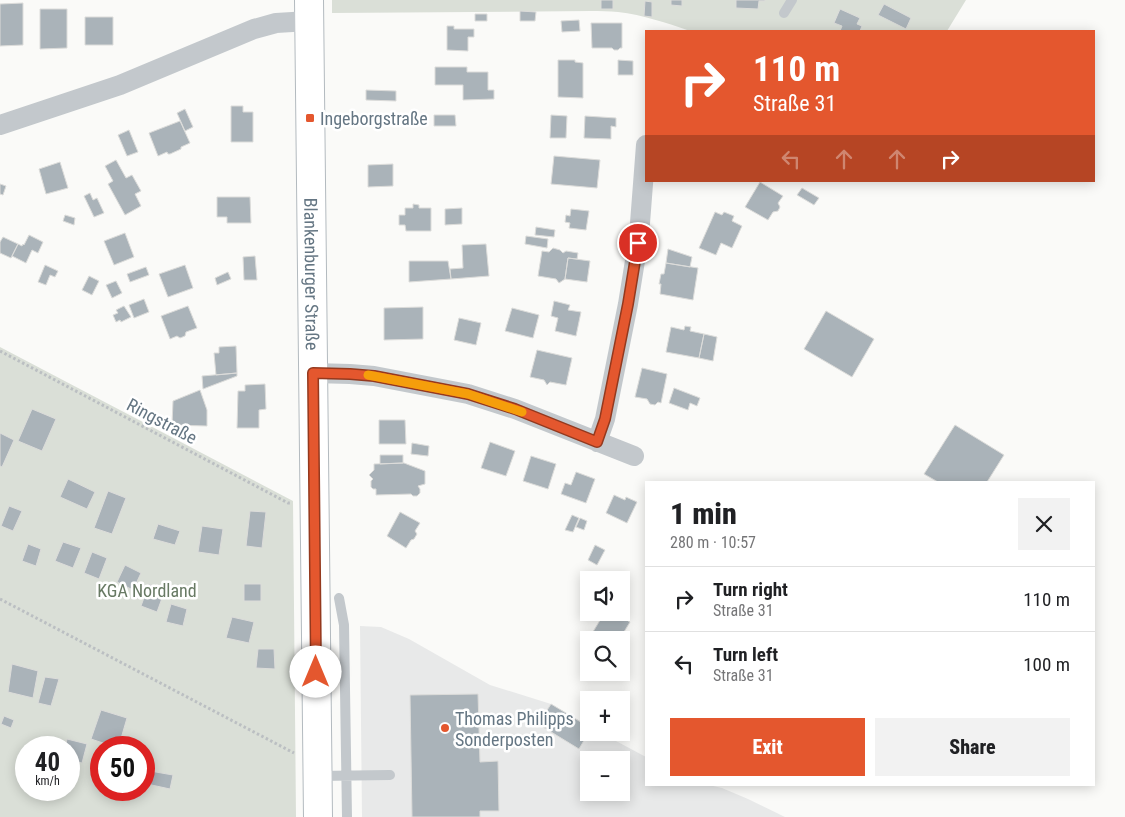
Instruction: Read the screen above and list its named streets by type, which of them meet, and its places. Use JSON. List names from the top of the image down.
{
  "streets": {
    "main road": ["Blankenburger Straße"],
    "path": ["Ringstraße"]
  },
  "crossings": [
    ["Blankenburger Straße", "Ringstraße"]
  ],
  "parks": ["KGA Nordland"],
  "places": {
    "transit": ["Ingeborgstraße"],
    "other": ["Thomas Philipps Sonderposten"]
  },
  "page": {
    "turn": ["110 m", "Straße 31"],
    "heading": ["1 min", "280 m · 10:57"],
    "list": [
      {
        "name": "Turn right",
        "note": "Straße 31",
        "value": "110 m"
      },
      {
        "name": "Turn left",
        "note": "Straße 31",
        "value": "100 m"
      }
    ],
    "map_buttons": ["+", "−"],
    "buttons": ["Exit", "Share"],
    "speed": "40 km/h",
    "limit": "50"
  }
}
